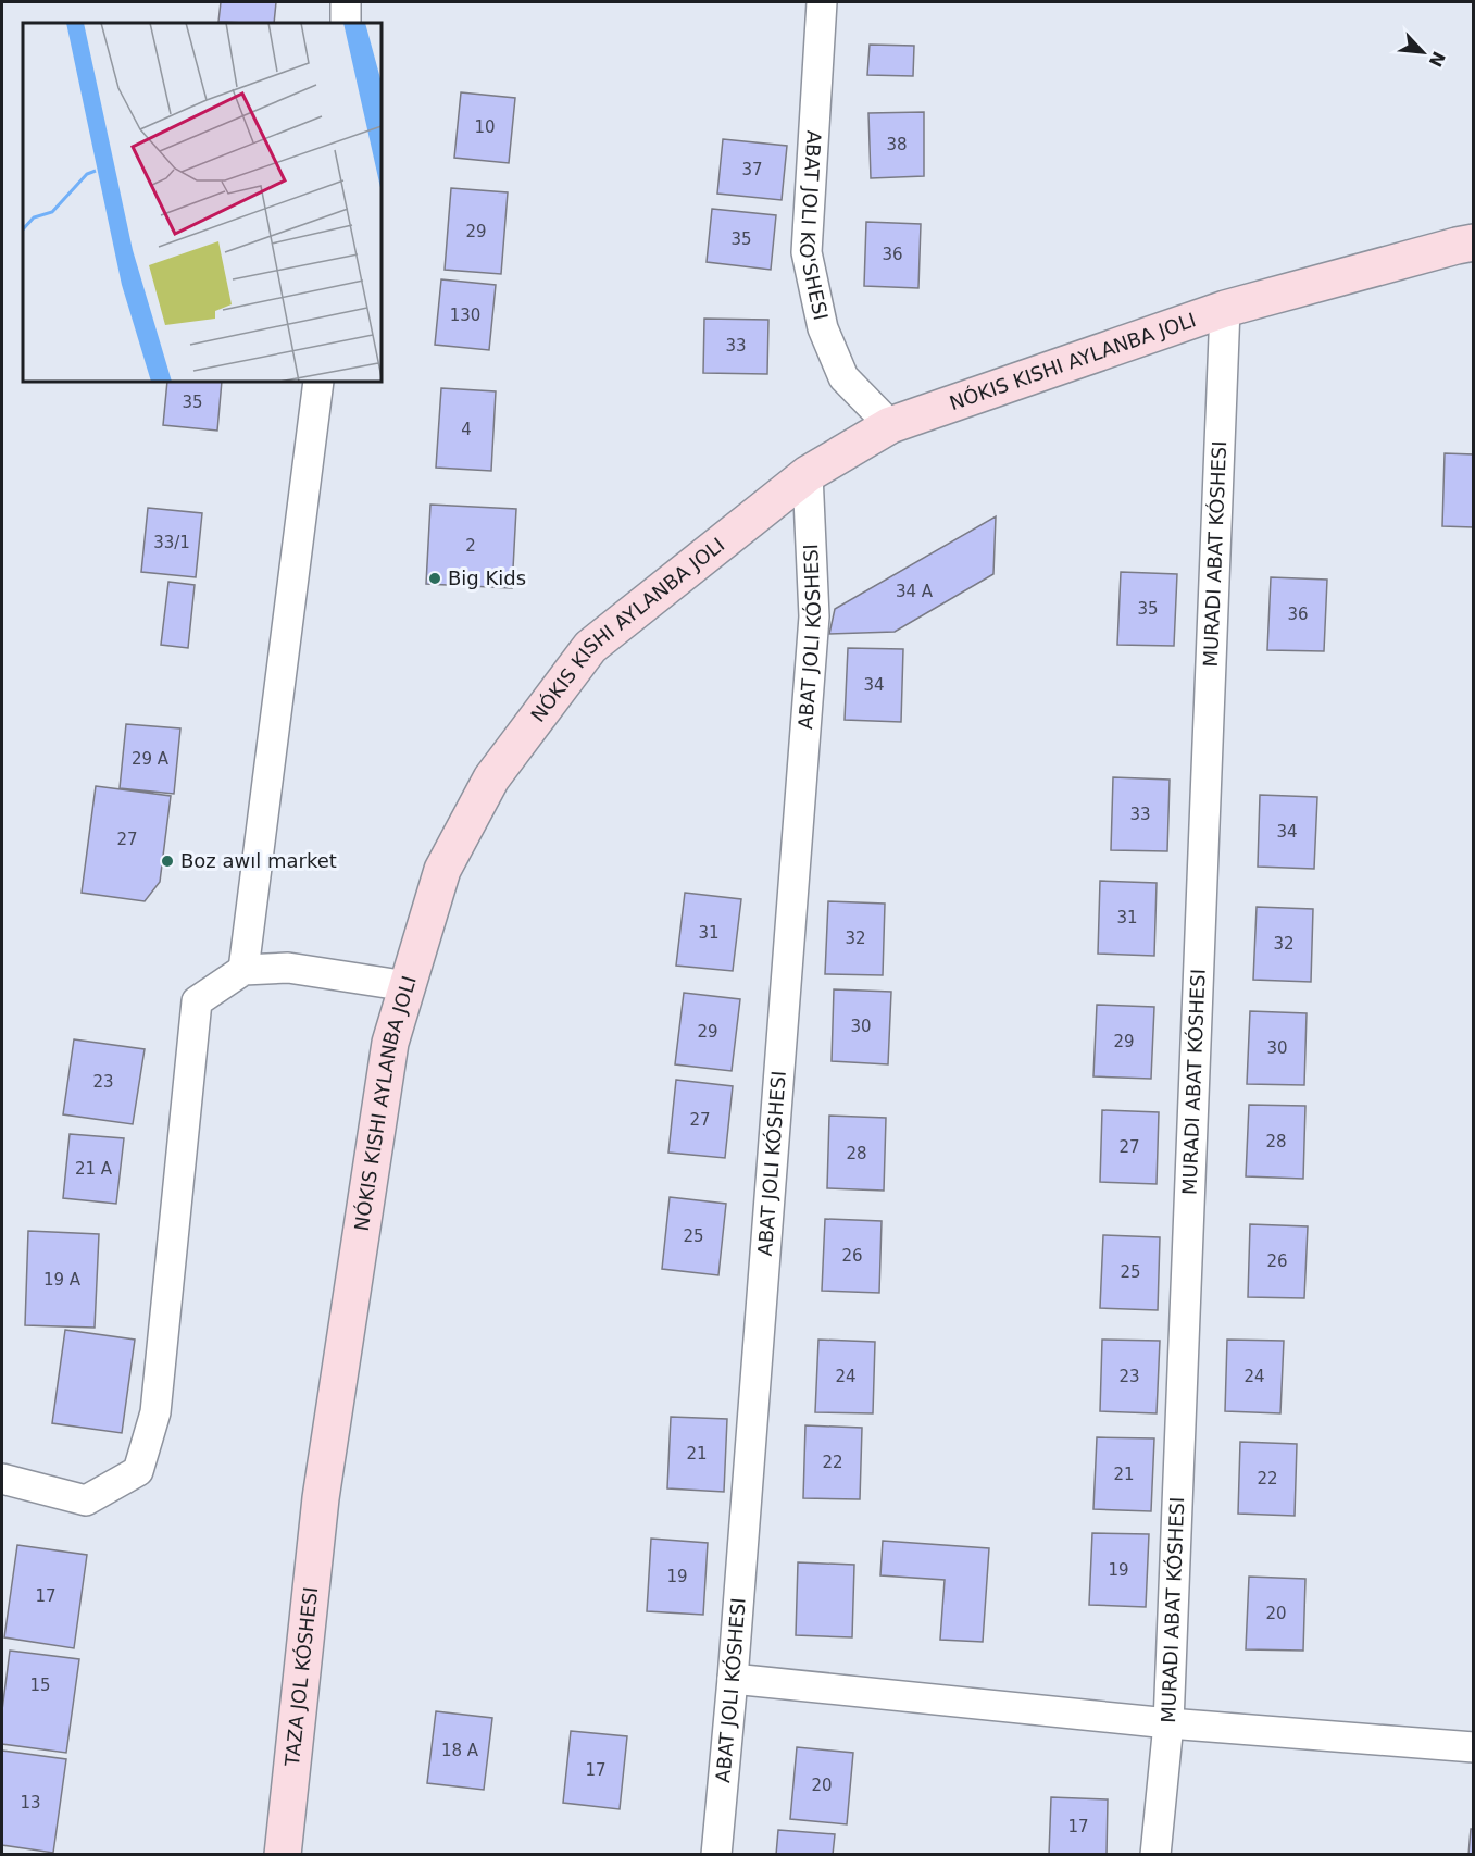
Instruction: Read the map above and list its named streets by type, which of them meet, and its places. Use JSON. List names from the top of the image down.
{
  "streets": {
    "main road": ["TAZA JOL KÓSHESI"],
    "street": ["ABAT JOLI KO'SHESI"]
  },
  "crossings": [
    ["ABAT JOLI KO'SHESI", "TAZA JOL KÓSHESI"]
  ],
  "places": ["Big Kids", "Boz awıl market"],
  "house_numbers": [
    "10",
    "38",
    "37",
    "29",
    "35",
    "36",
    "130",
    "33",
    "35",
    "4",
    "33/1",
    "2",
    "34 А",
    "35",
    "36",
    "34",
    "29 А",
    "33",
    "34",
    "27",
    "31",
    "31",
    "32",
    "32",
    "30",
    "29",
    "29",
    "30",
    "23",
    "27",
    "28",
    "27",
    "28",
    "21 А",
    "25",
    "26",
    "26",
    "25",
    "19 А",
    "24",
    "23",
    "24",
    "21",
    "22",
    "21",
    "22",
    "19",
    "19",
    "17",
    "20",
    "15",
    "18 А",
    "17",
    "20",
    "13",
    "17"
  ],
  "north": "bottom right"
}
